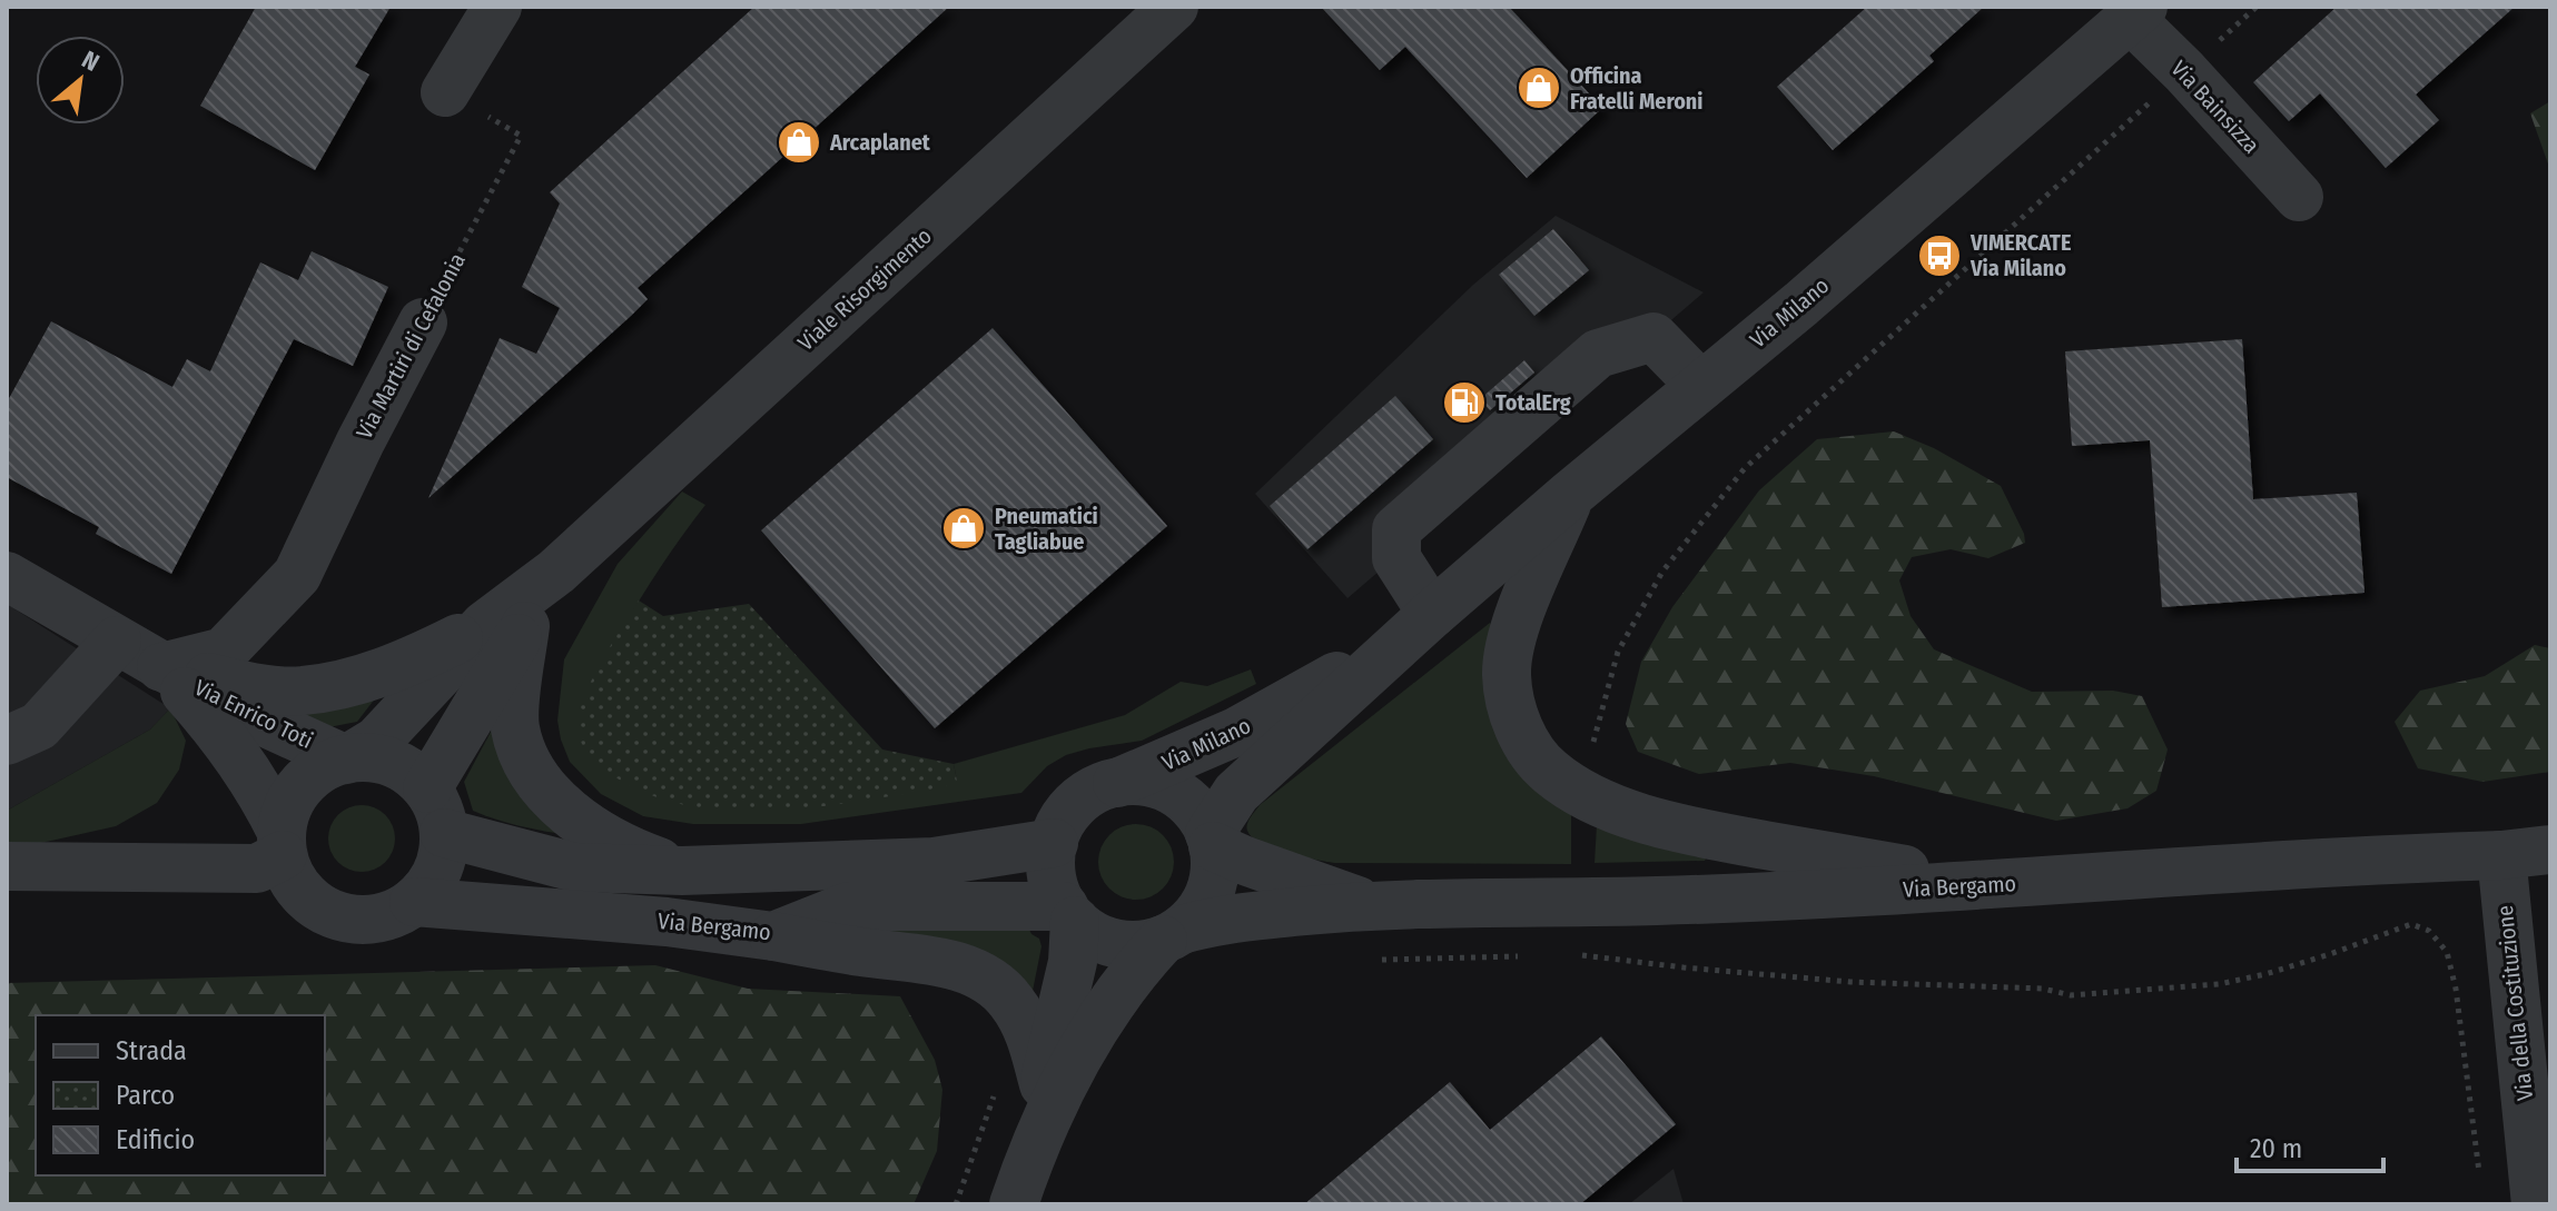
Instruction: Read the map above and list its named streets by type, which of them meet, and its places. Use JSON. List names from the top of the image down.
{
  "streets": {
    "street": [
      "Via Bainsizza",
      "Viale Risorgimento",
      "Via Milano",
      "Via Martiri di Cefalonia",
      "Via Enrico Toti",
      "Via Bergamo",
      "Via della Costituzione"
    ]
  },
  "crossings": [
    ["Via Bainsizza", "Via Milano"],
    ["Viale Risorgimento", "Via Enrico Toti"],
    ["Viale Risorgimento", "Via Bergamo"],
    ["Via Milano", "Via Bergamo"],
    ["Via Martiri di Cefalonia", "Via Enrico Toti"],
    ["Via Enrico Toti", "Via Bergamo"],
    ["Via Bergamo", "Via della Costituzione"]
  ],
  "places": {
    "shop": ["Officina Fratelli Meroni", "Arcaplanet", "Pneumatici Tagliabue"],
    "bus stop": ["VIMERCATE Via Milano"],
    "fuel station": ["TotalErg"]
  },
  "legend": ["Strada", "Parco", "Edificio"],
  "scale_bar": "20 m",
  "north": "top right"
}
